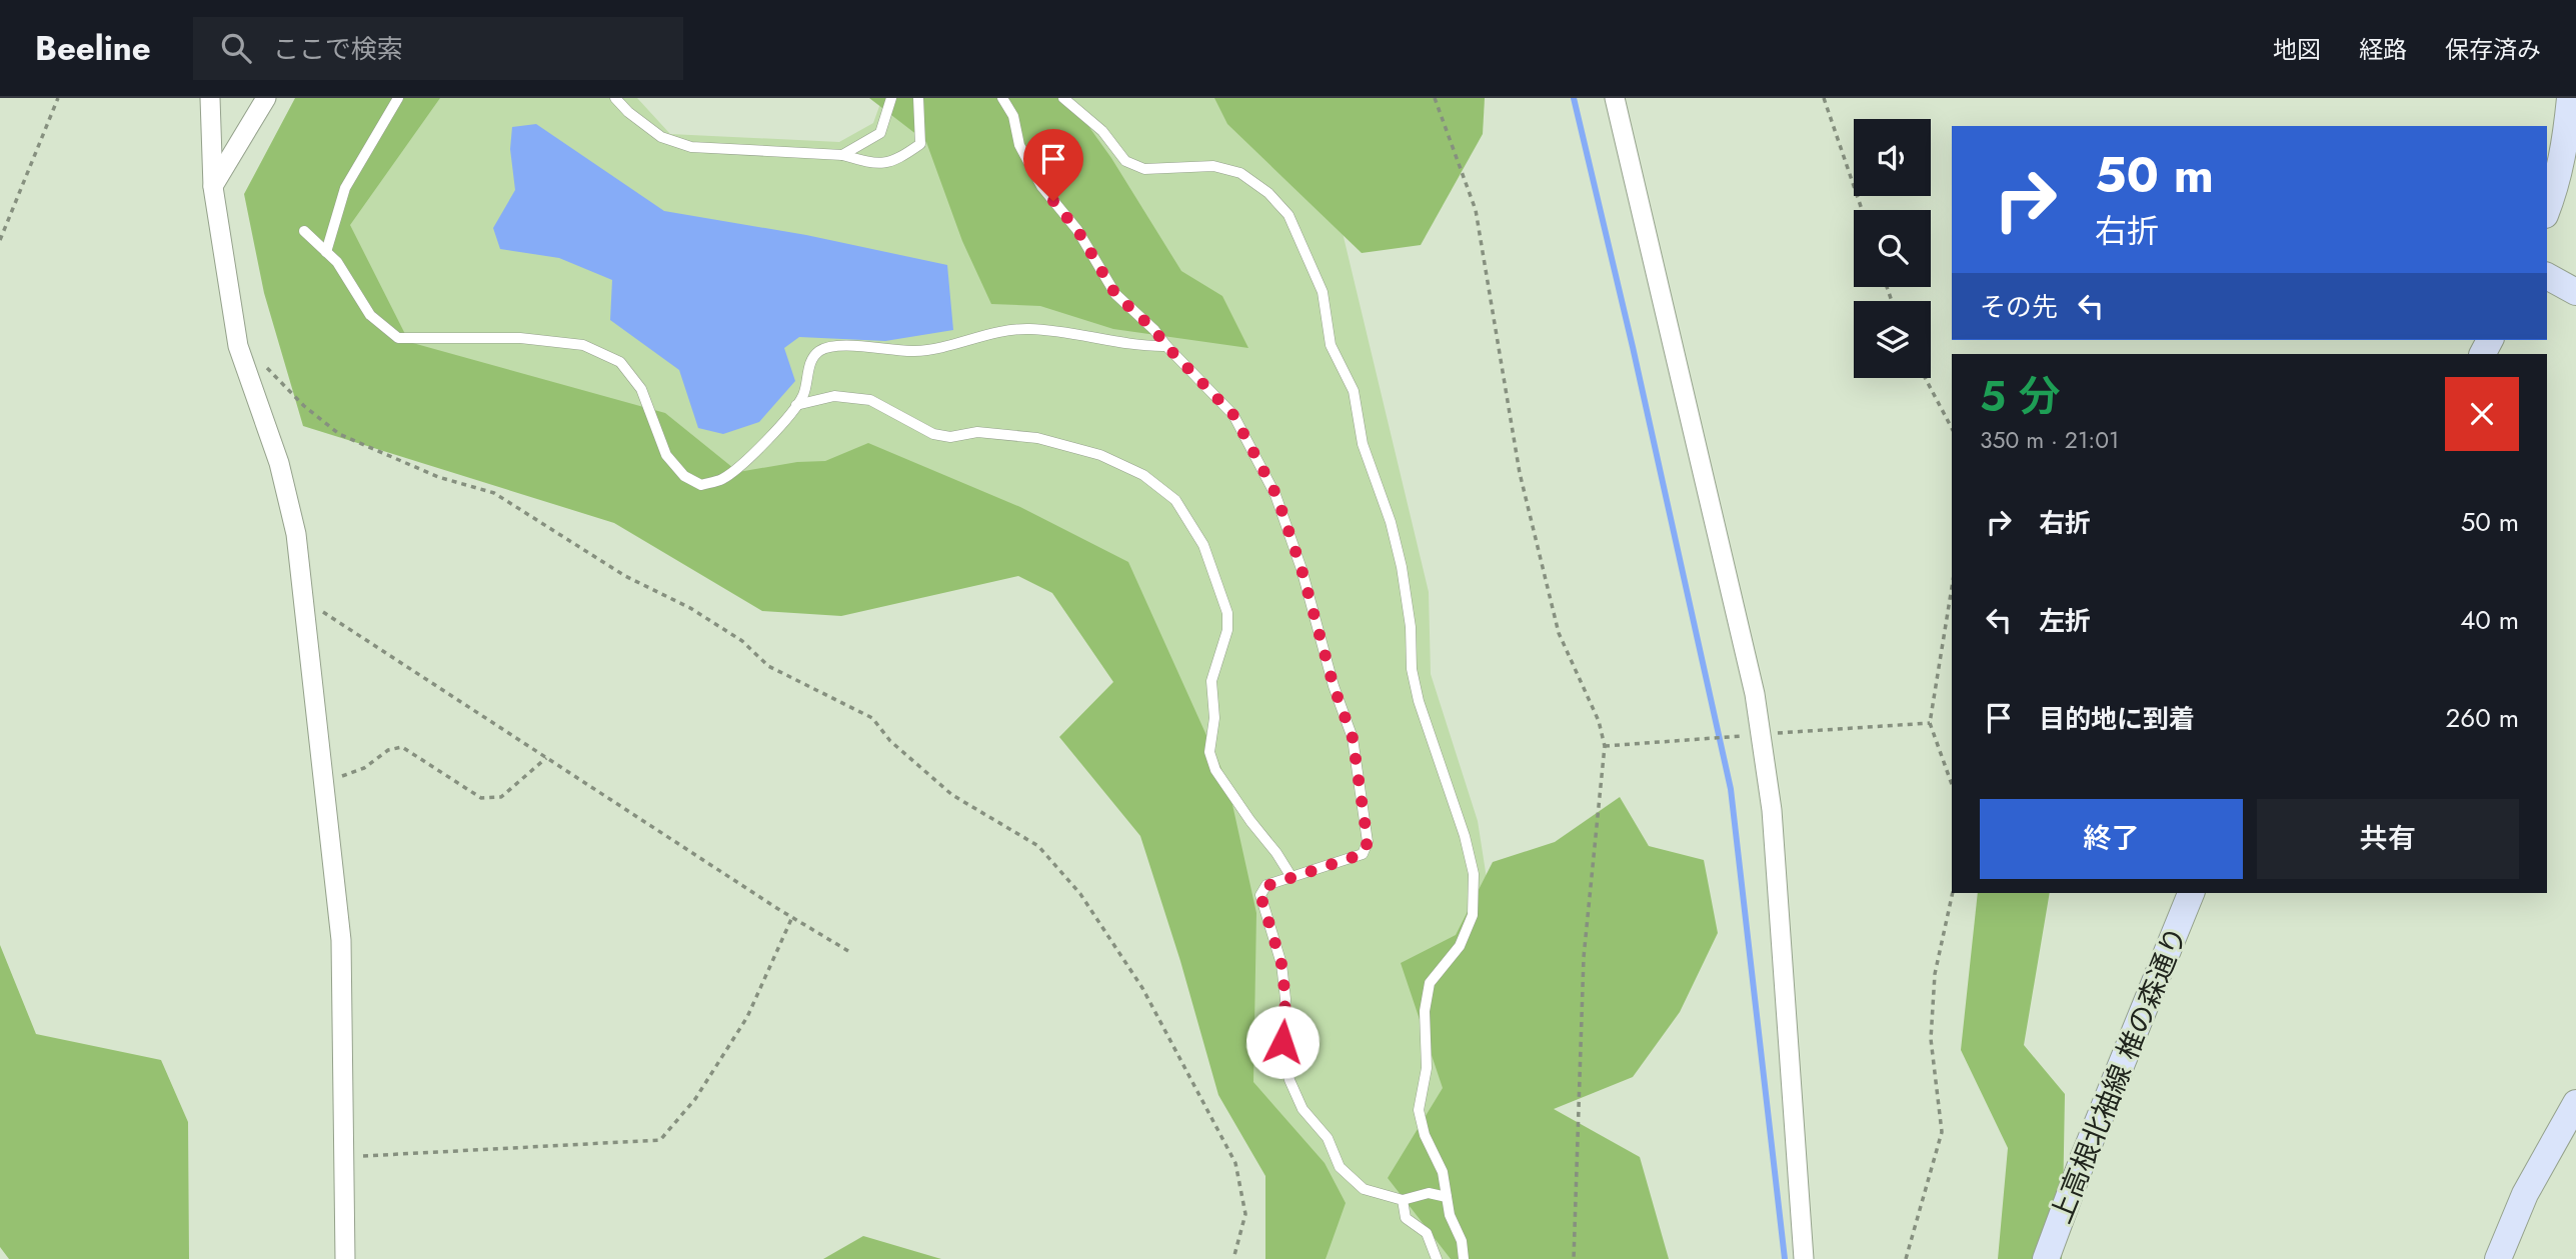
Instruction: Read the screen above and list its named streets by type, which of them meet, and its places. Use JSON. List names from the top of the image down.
{
  "streets": {
    "main road": ["上高根北袖線 椎の森通り"]
  },
  "page": {
    "header": "Beeline",
    "search": "ここで検索",
    "nav": ["地図", "経路", "保存済み"],
    "turn": ["50 m", "右折"],
    "then": "その先",
    "heading": ["5 分", "350 m · 21:01"],
    "list": [
      {
        "name": "右折",
        "value": "50 m"
      },
      {
        "name": "左折",
        "value": "40 m"
      },
      {
        "name": "目的地に到着",
        "value": "260 m"
      }
    ],
    "buttons": ["終了", "共有"]
  }
}
